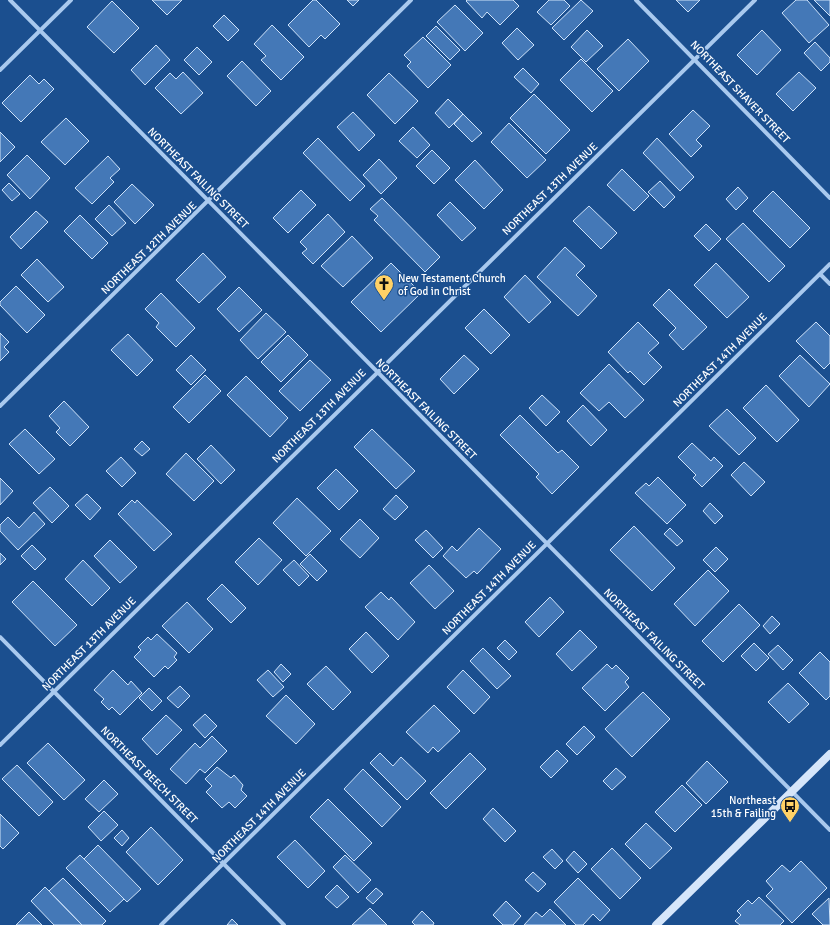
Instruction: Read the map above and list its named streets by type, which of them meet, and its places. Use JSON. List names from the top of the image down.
{
  "streets": {
    "street": [
      "NORTHEAST SHAVER STREET",
      "NORTHEAST FAILING STREET",
      "NORTHEAST 13TH AVENUE",
      "NORTHEAST 12TH AVENUE",
      "NORTHEAST 14TH AVENUE",
      "NORTHEAST BEECH STREET"
    ]
  },
  "crossings": [
    ["NORTHEAST SHAVER STREET", "NORTHEAST 13TH AVENUE"],
    ["NORTHEAST FAILING STREET", "NORTHEAST 13TH AVENUE"],
    ["NORTHEAST FAILING STREET", "NORTHEAST 12TH AVENUE"],
    ["NORTHEAST FAILING STREET", "NORTHEAST 14TH AVENUE"],
    ["NORTHEAST 13TH AVENUE", "NORTHEAST BEECH STREET"],
    ["NORTHEAST 14TH AVENUE", "NORTHEAST BEECH STREET"]
  ],
  "places": {
    "church": ["New Testament Church of God in Christ"],
    "bus stop": ["Northeast 15th & Failing"]
  }
}
